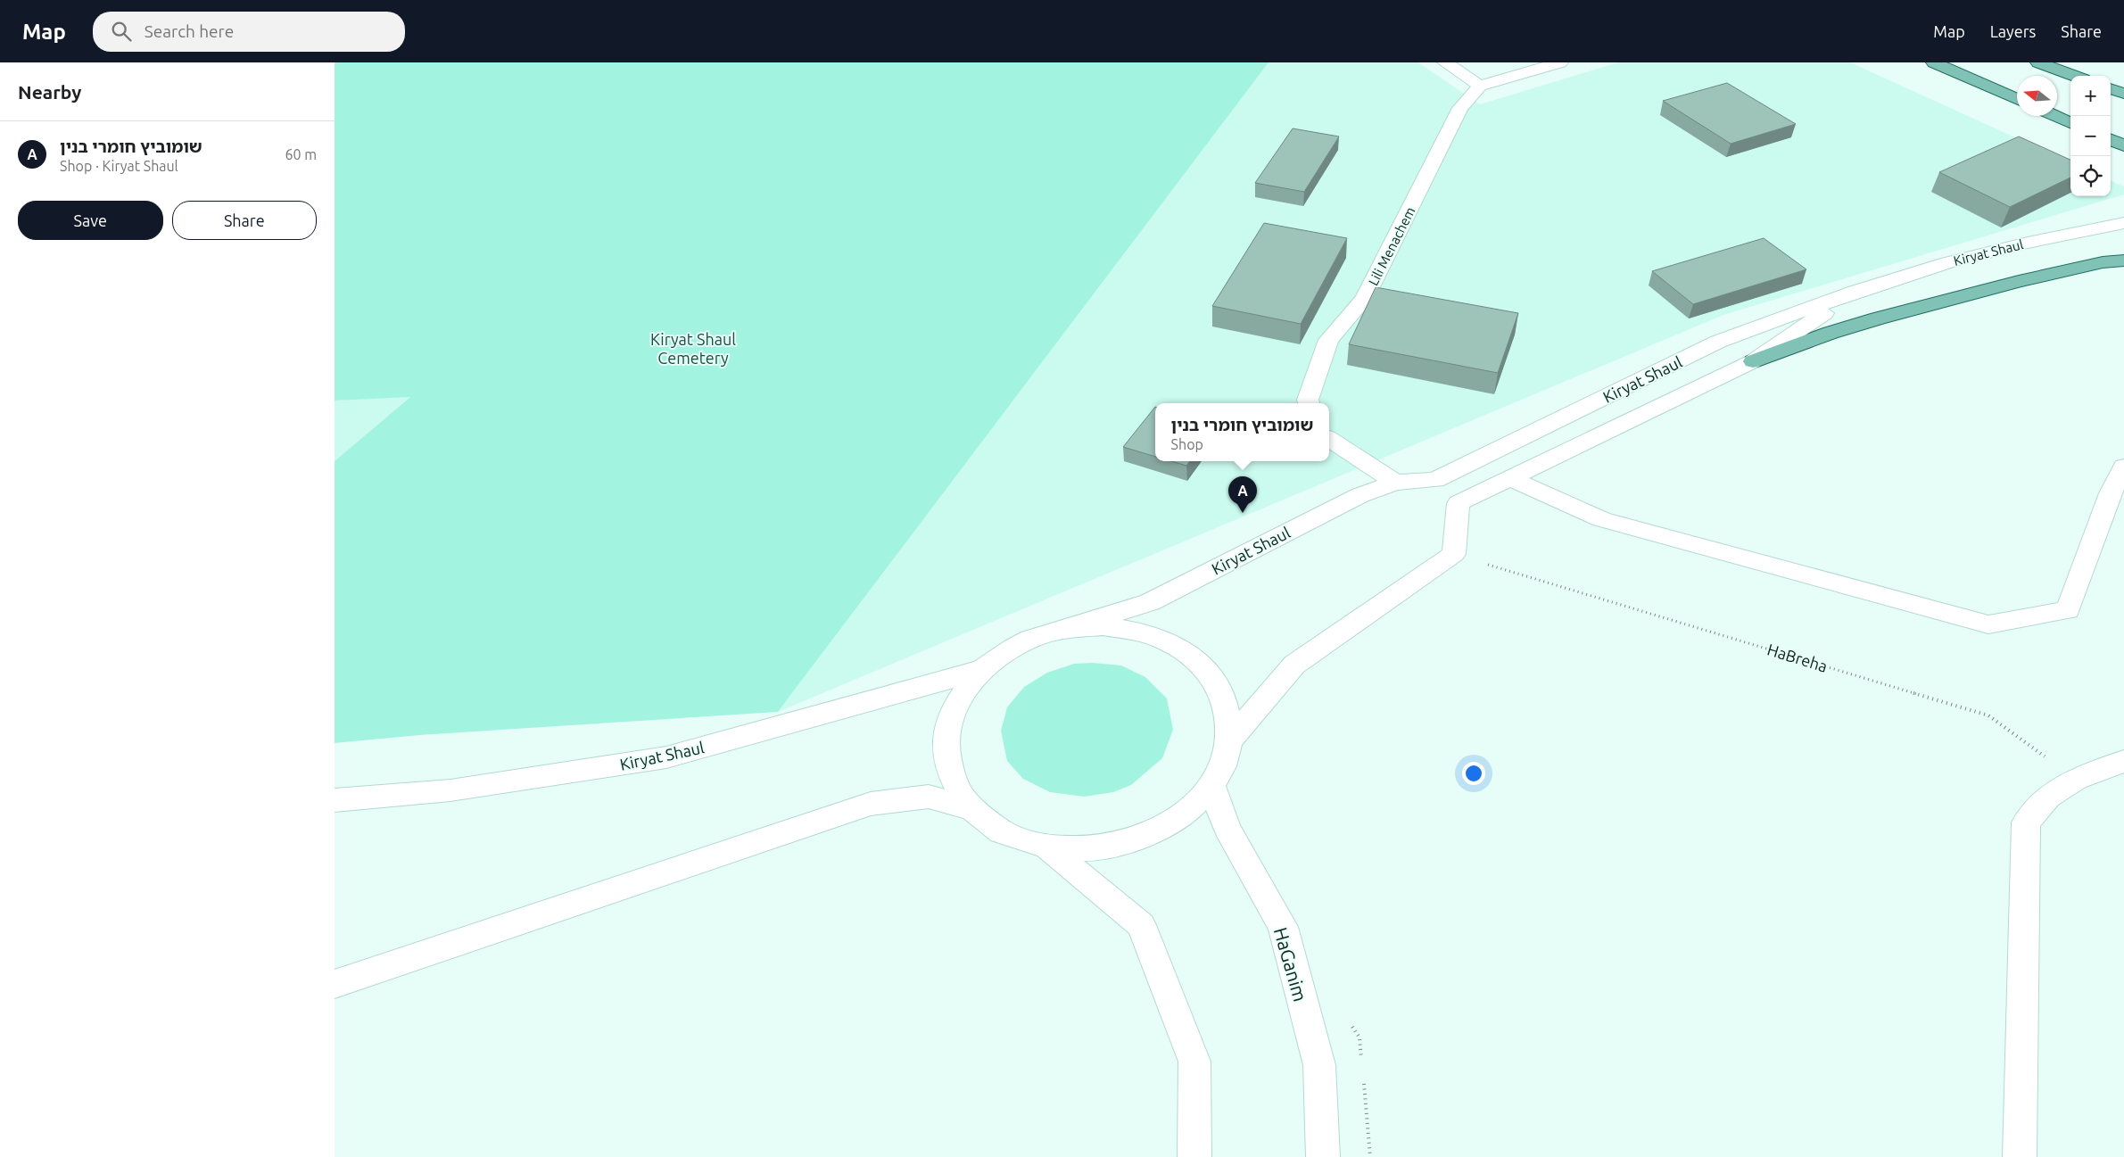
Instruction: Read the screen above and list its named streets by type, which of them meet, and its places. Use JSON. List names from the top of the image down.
{
  "streets": {
    "street": ["Lili Menachem", "Kiryat Shaul", "HaGanim"],
    "path": ["HaBreha"]
  },
  "crossings": [
    ["Kiryat Shaul", "HaBreha"],
    ["Kiryat Shaul", "HaGanim"]
  ],
  "parks": ["Kiryat Shaul Cemetery"],
  "north": "left",
  "page": {
    "header": "Map",
    "search": "Search here",
    "nav": ["Map", "Layers", "Share"],
    "heading": "Nearby",
    "map_buttons": ["+", "−"],
    "list": [
      {
        "mark": "A",
        "name": "שומוביץ חומרי בנין",
        "note": "Shop · Kiryat Shaul",
        "value": "60 m"
      }
    ],
    "buttons": ["Save", "Share"],
    "popup": ["שומוביץ חומרי בנין", "Shop"],
    "pins": "A"
  }
}
